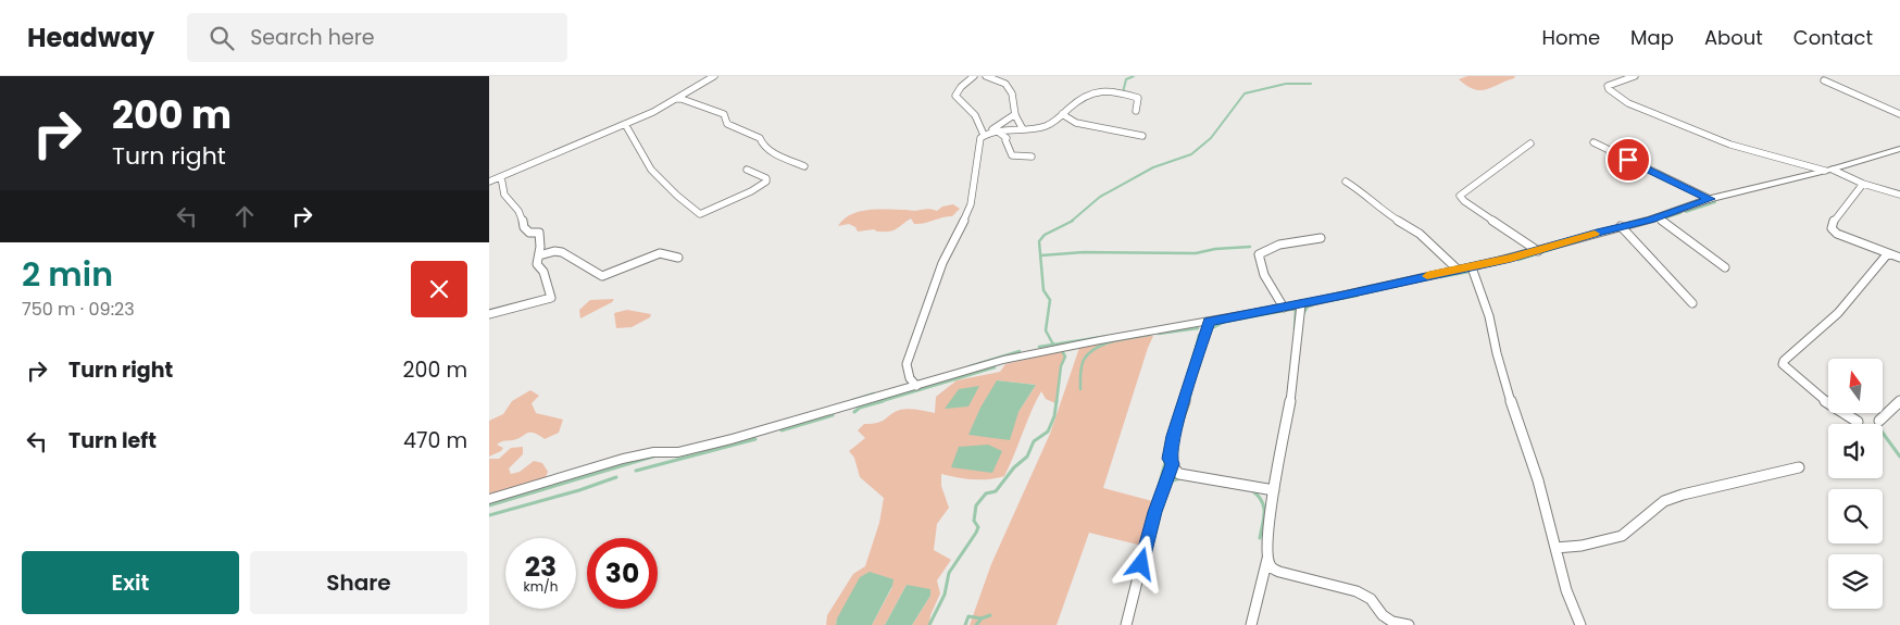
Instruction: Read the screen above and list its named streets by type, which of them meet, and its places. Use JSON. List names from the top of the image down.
{
  "north": "top",
  "page": {
    "header": "Headway",
    "search": "Search here",
    "nav": [
      "Home",
      "Map",
      "About",
      "Contact"
    ],
    "turn": ["200 m", "Turn right"],
    "heading": ["2 min", "750 m · 09:23"],
    "list": [
      {
        "name": "Turn right",
        "value": "200 m"
      },
      {
        "name": "Turn left",
        "value": "470 m"
      }
    ],
    "speed": "23 km/h",
    "limit": "30",
    "buttons": ["Exit", "Share"]
  }
}
